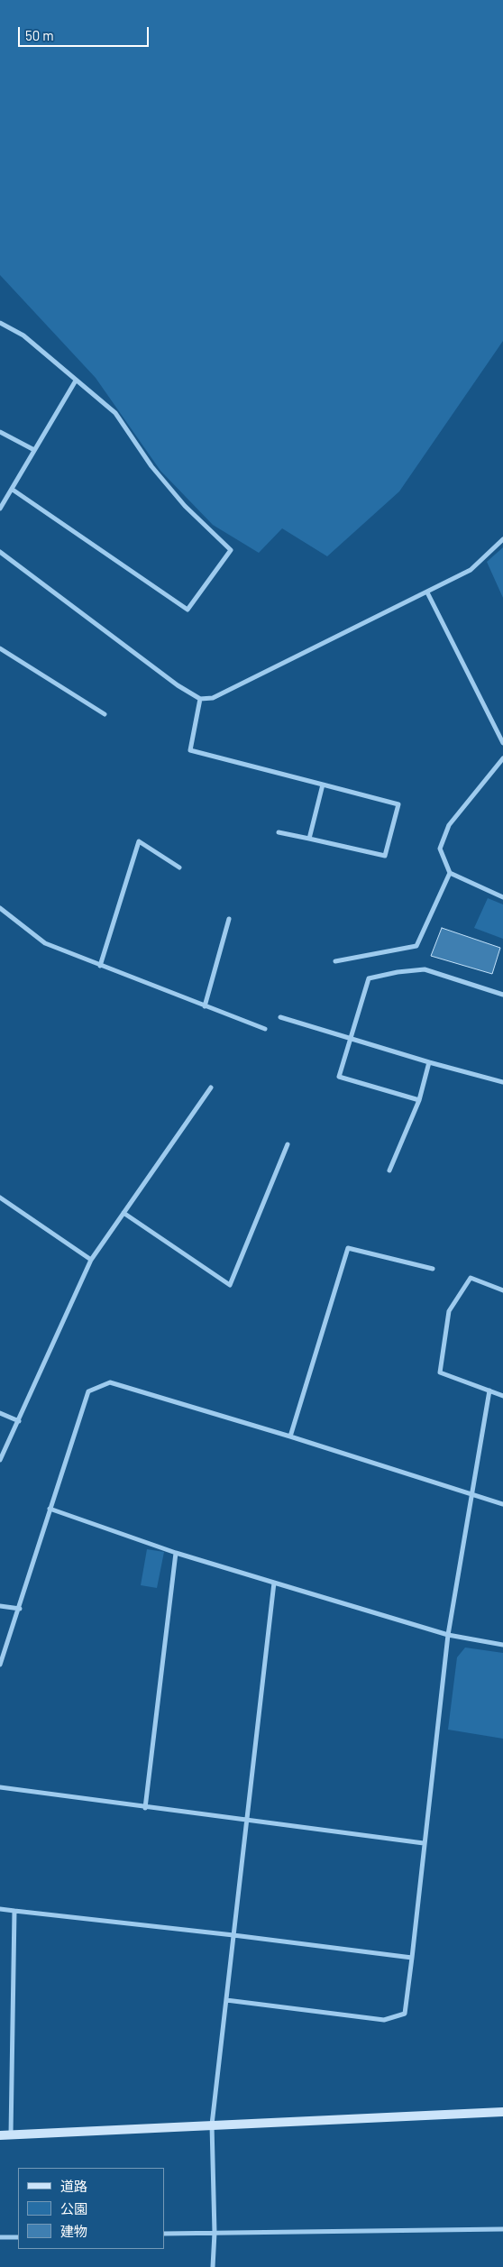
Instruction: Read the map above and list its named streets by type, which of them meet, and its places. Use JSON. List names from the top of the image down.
{
  "legend": ["道路", "公園", "建物"],
  "scale_bar": "50 m"
}
